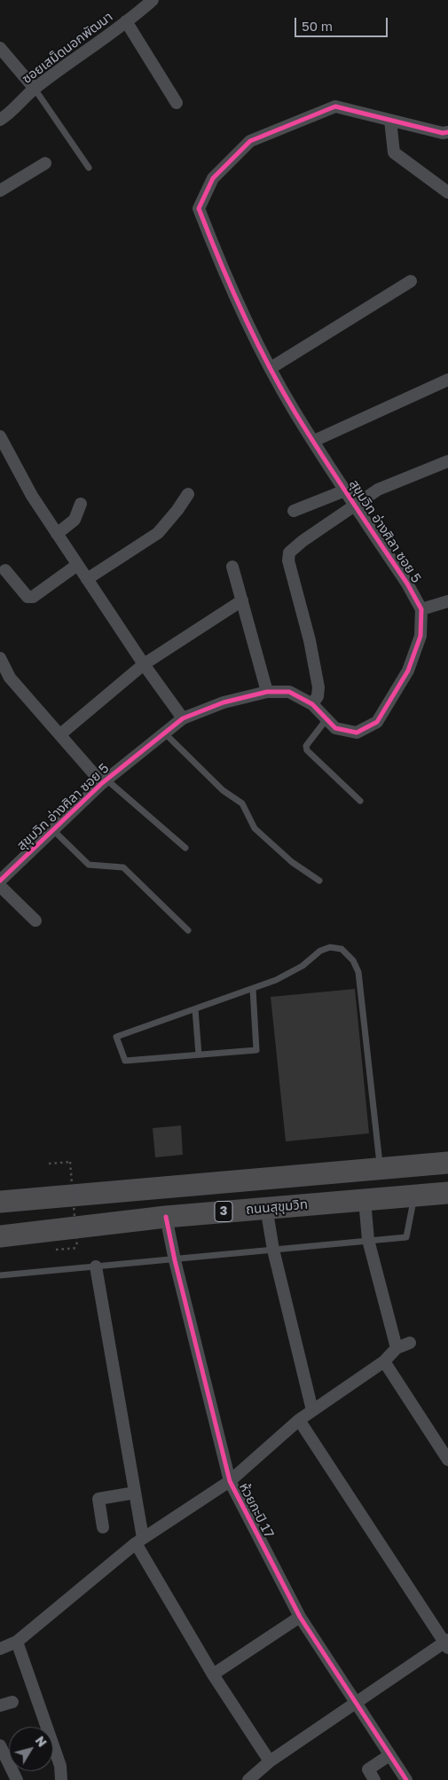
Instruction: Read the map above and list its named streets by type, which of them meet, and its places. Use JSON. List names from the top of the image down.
{
  "streets": {
    "highway": ["ถนนสุขุมวิท", "3"],
    "street": ["ซอยเสม็ดนอกพัฒนา", "สุขุมวิท อ่างศิลา ซอย 5", "ห้วยกะปิ 17"]
  },
  "crossings": [
    ["ถนนสุขุมวิท", "ห้วยกะปิ 17"]
  ],
  "scale_bar": "50 m",
  "north": "top right"
}
